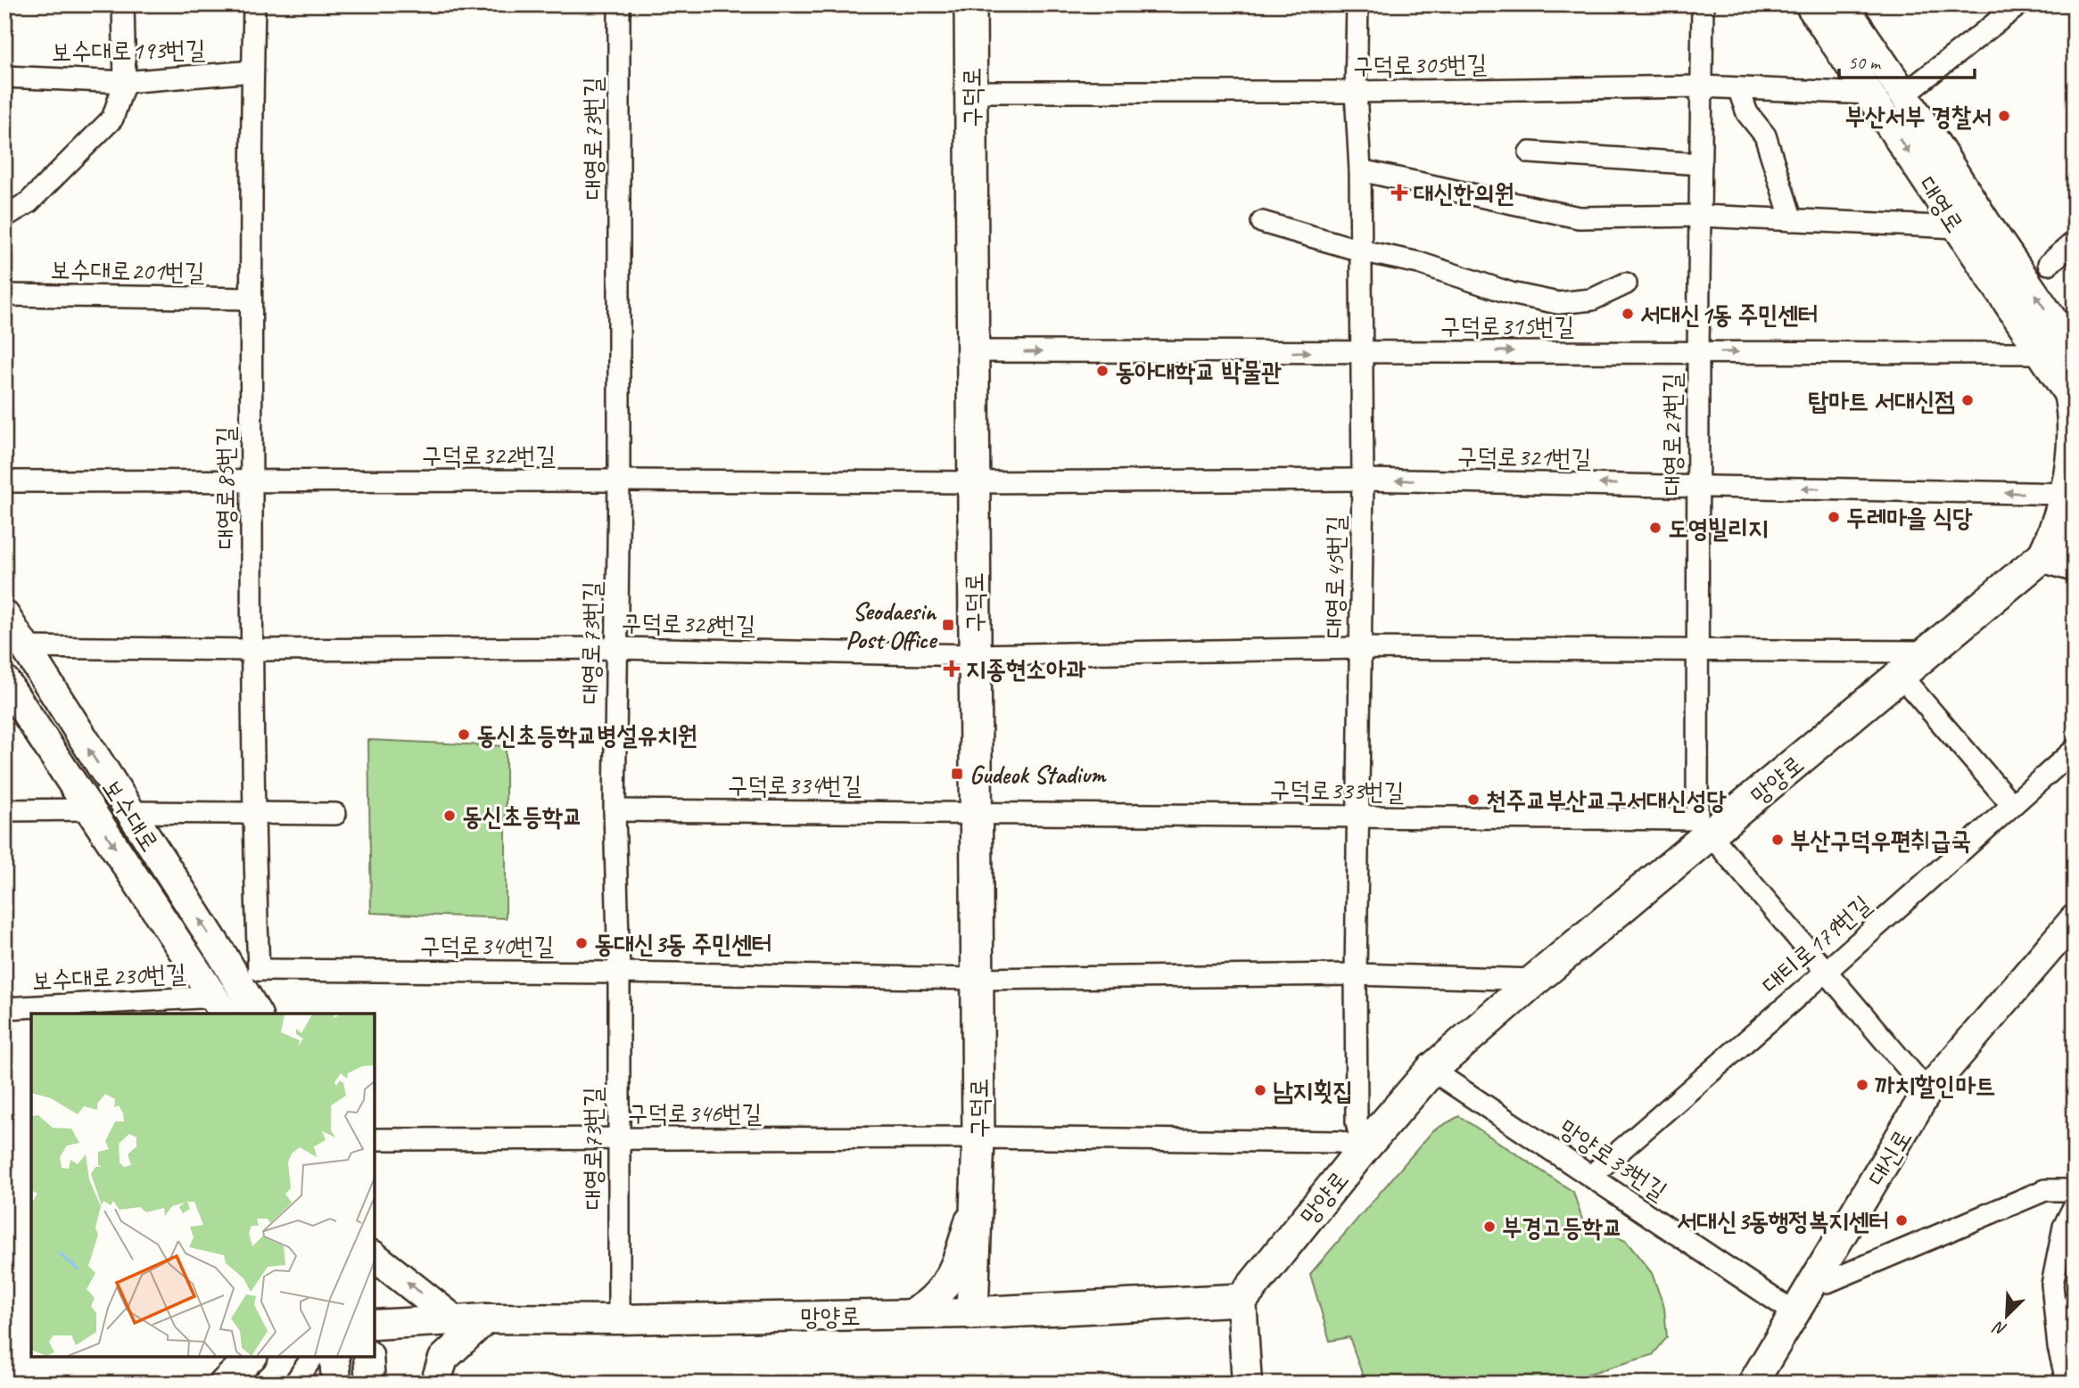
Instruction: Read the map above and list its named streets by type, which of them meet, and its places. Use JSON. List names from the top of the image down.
{
  "streets": {
    "main road": [
      "구덕로",
      "대영로",
      "망양로",
      "보수대로",
      "대신로"
    ],
    "street": [
      "보수대로193번길",
      "구덕로305번길",
      "대영로73번길",
      "보수대로201번길",
      "구덕로315번길",
      "대영로27번길",
      "구덕로322번길",
      "구덕로321번길",
      "대영로85번길",
      "대영로45번길",
      "구덕로328번길",
      "구덕로334번길",
      "구덕로333번길",
      "대티로179번길",
      "구덕로340번길",
      "보수대로230번길",
      "구덕로346번길",
      "망양로33번길"
    ]
  },
  "crossings": [
    ["보수대로193번길", "대영로85번길"],
    ["구덕로305번길", "구덕로"],
    ["구덕로305번길", "대영로"],
    ["구덕로305번길", "대영로27번길"],
    ["구덕로305번길", "대영로45번길"],
    ["구덕로", "구덕로315번길"],
    ["구덕로", "구덕로322번길"],
    ["구덕로", "구덕로321번길"],
    ["구덕로", "구덕로328번길"],
    ["구덕로", "망양로"],
    ["구덕로", "구덕로334번길"],
    ["구덕로", "구덕로333번길"],
    ["구덕로", "구덕로340번길"],
    ["구덕로", "구덕로346번길"],
    ["대영로73번길", "구덕로322번길"],
    ["대영로73번길", "구덕로328번길"],
    ["대영로73번길", "망양로"],
    ["대영로73번길", "구덕로334번길"],
    ["대영로73번길", "구덕로340번길"],
    ["대영로73번길", "구덕로346번길"],
    ["대영로", "구덕로315번길"],
    ["보수대로201번길", "대영로85번길"],
    ["구덕로315번길", "대영로27번길"],
    ["구덕로315번길", "대영로45번길"],
    ["대영로27번길", "구덕로321번길"],
    ["대영로27번길", "구덕로328번길"],
    ["대영로27번길", "망양로"],
    ["대영로27번길", "구덕로333번길"],
    ["구덕로322번길", "구덕로321번길"],
    ["구덕로322번길", "대영로85번길"],
    ["구덕로321번길", "대영로45번길"],
    ["대영로85번길", "구덕로328번길"],
    ["대영로85번길", "보수대로"],
    ["대영로85번길", "구덕로340번길"],
    ["대영로45번길", "구덕로328번길"],
    ["대영로45번길", "망양로"],
    ["대영로45번길", "구덕로333번길"],
    ["대영로45번길", "구덕로340번길"],
    ["대영로45번길", "구덕로346번길"],
    ["구덕로328번길", "망양로"],
    ["구덕로328번길", "보수대로"],
    ["망양로", "구덕로333번길"],
    ["망양로", "구덕로340번길"],
    ["망양로", "구덕로346번길"],
    ["망양로", "망양로33번길"],
    ["구덕로334번길", "구덕로333번길"],
    ["보수대로", "구덕로340번길"],
    ["보수대로", "보수대로230번길"],
    ["대티로179번길", "망양로33번길"],
    ["대신로", "망양로33번길"]
  ],
  "one_way": ["구덕로321번길"],
  "places": {
    "other": [
      "부산서부 경찰서",
      "서대신1동 주민센터",
      "동아대학교 박물관",
      "탑마트 서대신점",
      "두레마을 식당",
      "도영빌리지",
      "동신초등학교병설유치원",
      "천주교부산교구서대신성당",
      "동신초등학교",
      "부산구덕우편취급국",
      "동대신3동 주민센터",
      "까치할인마트",
      "남지횟집",
      "서대신3동행정복지센터",
      "부경고등학교"
    ],
    "health": ["대신한의원", "지종현소아과"],
    "transit": ["Seodaesin Post Office", "Gudeok Stadium"]
  },
  "scale_bar": "50 m",
  "north": "bottom left"
}
